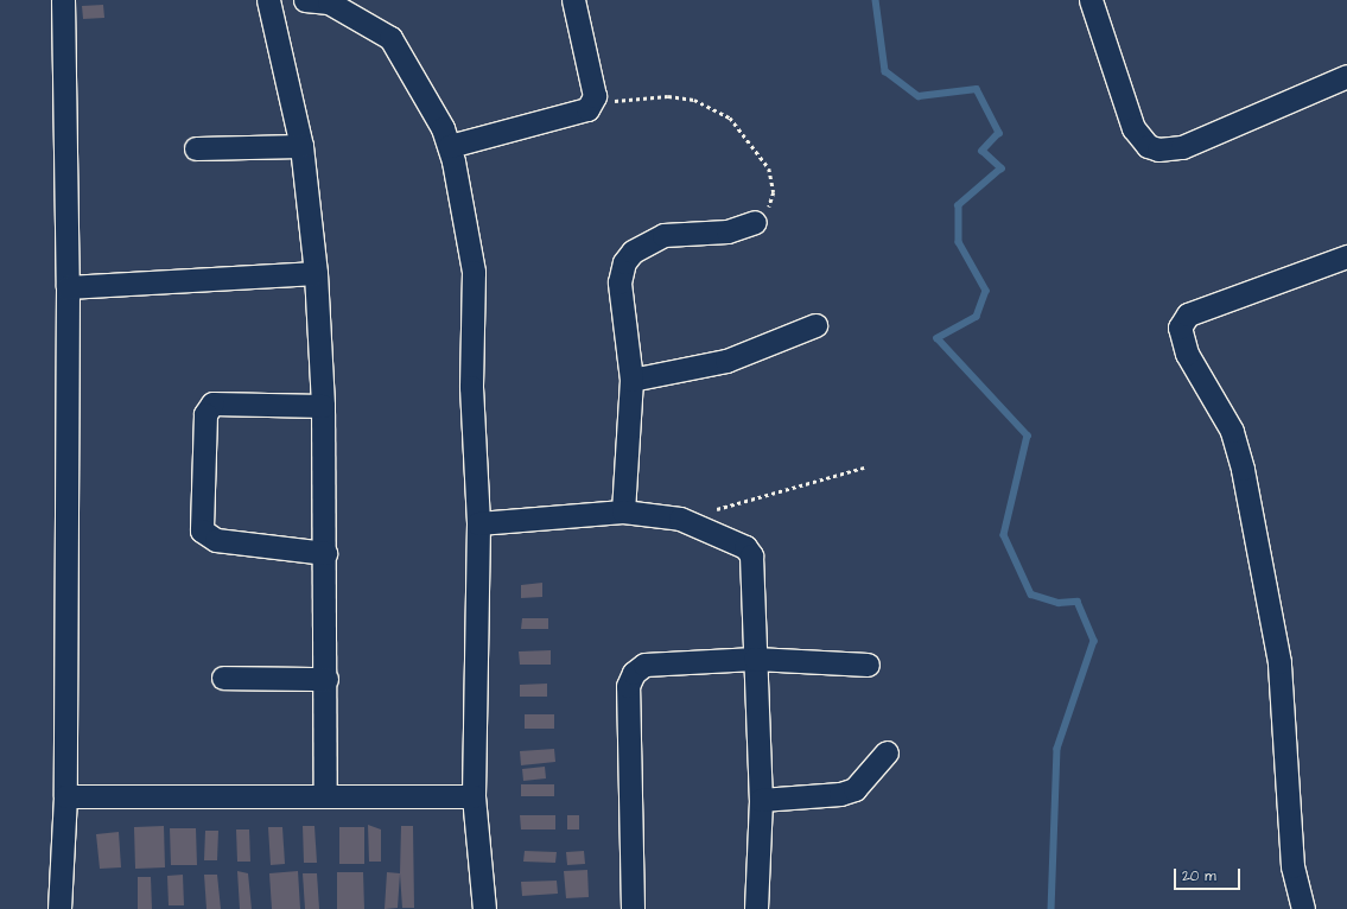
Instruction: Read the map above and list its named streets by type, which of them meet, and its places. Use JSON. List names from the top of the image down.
{
  "scale_bar": "20 m"
}
